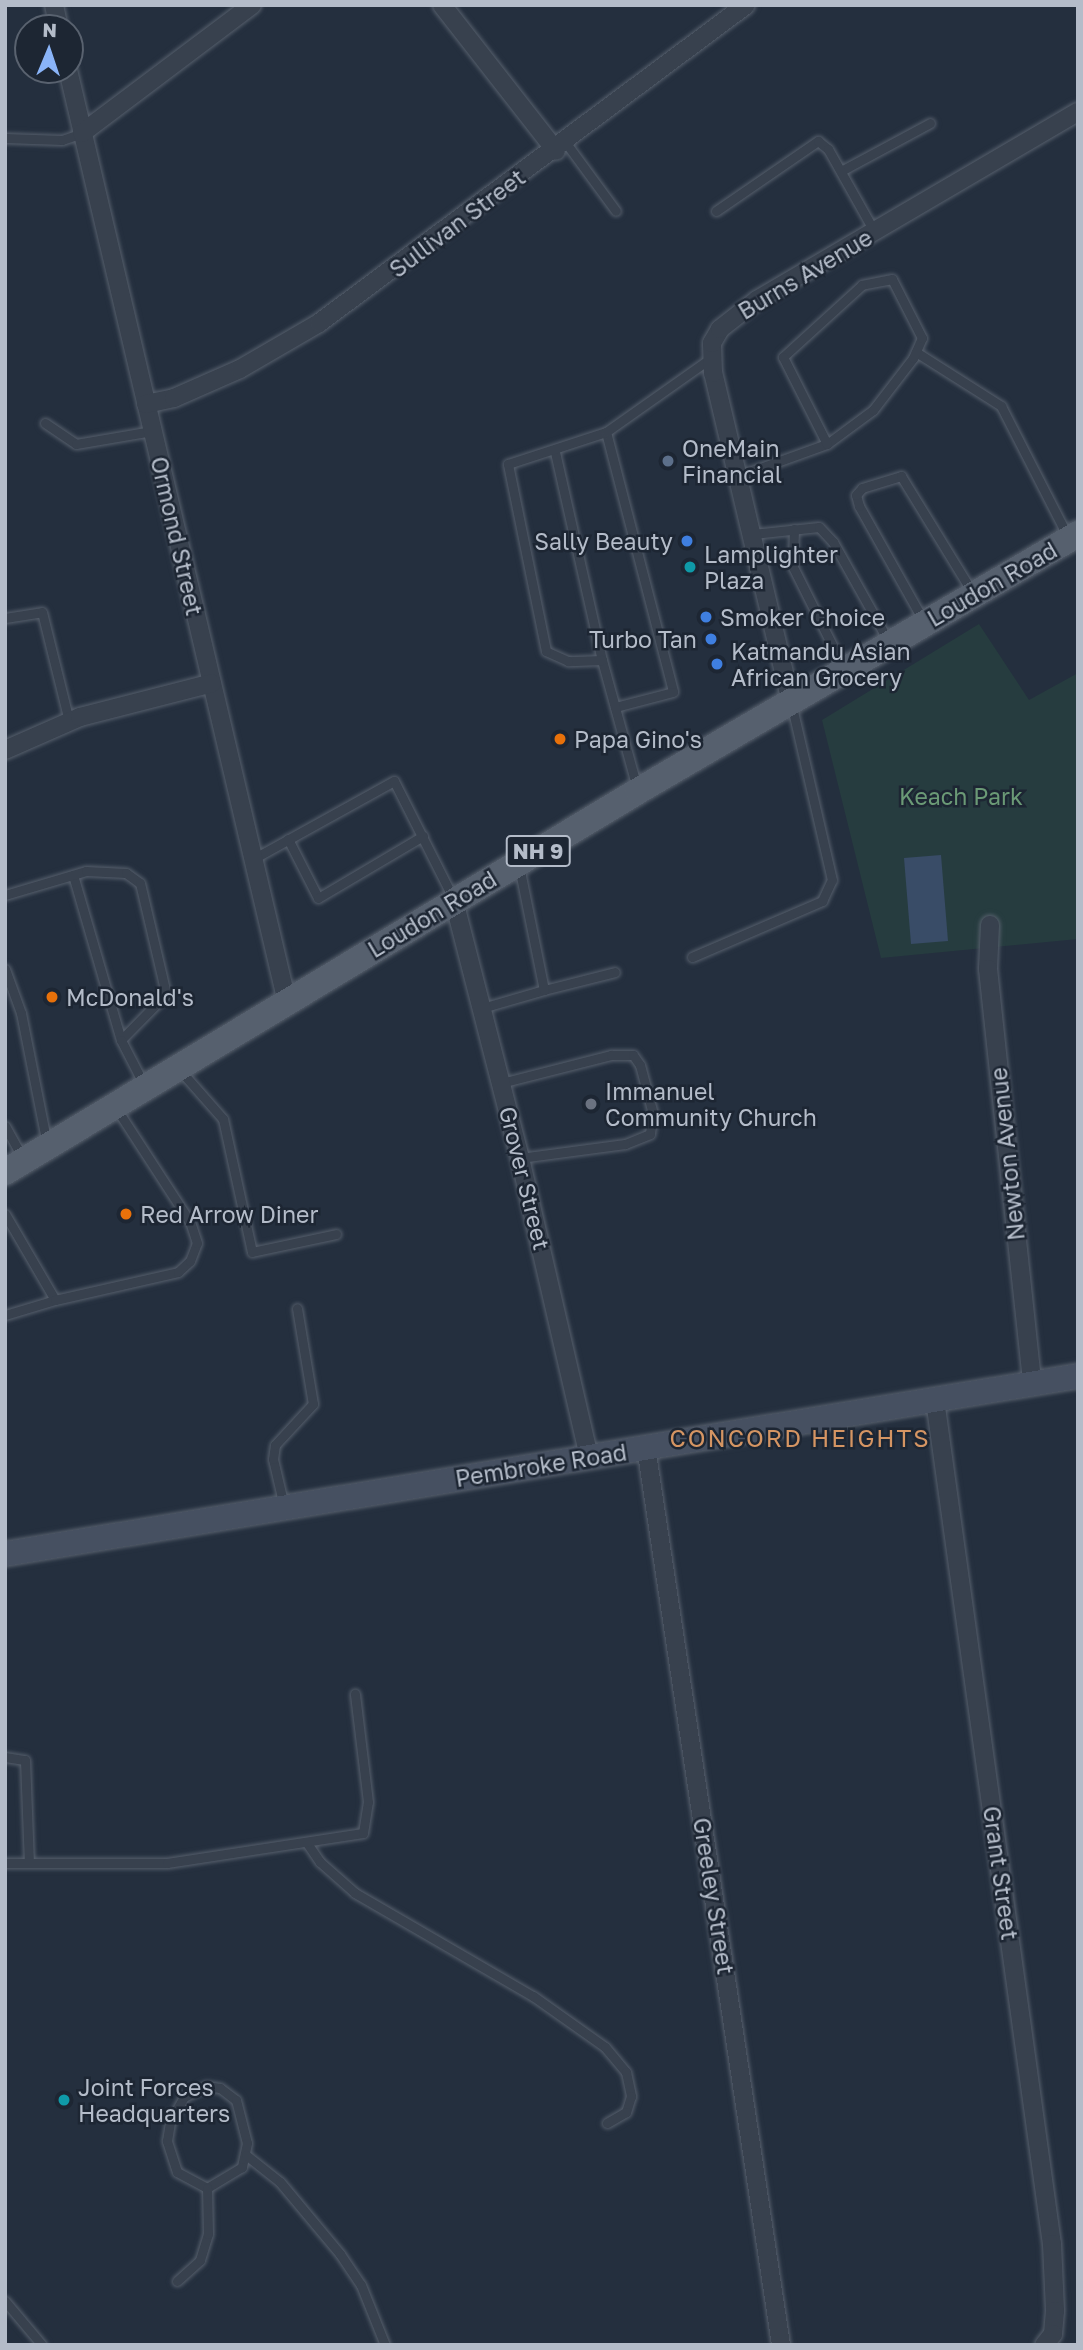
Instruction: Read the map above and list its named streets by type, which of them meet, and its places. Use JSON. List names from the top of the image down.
{
  "streets": {
    "main road": ["Loudon Road", "NH 9"],
    "street": [
      "Sullivan Street",
      "Burns Avenue",
      "Ormond Street",
      "Newton Avenue",
      "Grover Street",
      "Pembroke Road",
      "Grant Street",
      "Greeley Street"
    ]
  },
  "crossings": [
    ["Sullivan Street", "Ormond Street"],
    ["Ormond Street", "Loudon Road"],
    ["Loudon Road", "Grover Street"],
    ["Newton Avenue", "Pembroke Road"],
    ["Grover Street", "Pembroke Road"],
    ["Pembroke Road", "Grant Street"],
    ["Pembroke Road", "Greeley Street"]
  ],
  "districts": ["CONCORD HEIGHTS"],
  "parks": ["Keach Park"],
  "places": [
    "OneMain Financial",
    "Sally Beauty",
    "Lamplighter Plaza",
    "Smoker Choice",
    "Turbo Tan",
    "Katmandu Asian African Grocery",
    "Papa Gino's",
    "McDonald's",
    "Immanuel Community Church",
    "Red Arrow Diner",
    "Joint Forces Headquarters"
  ],
  "north": "top"
}
